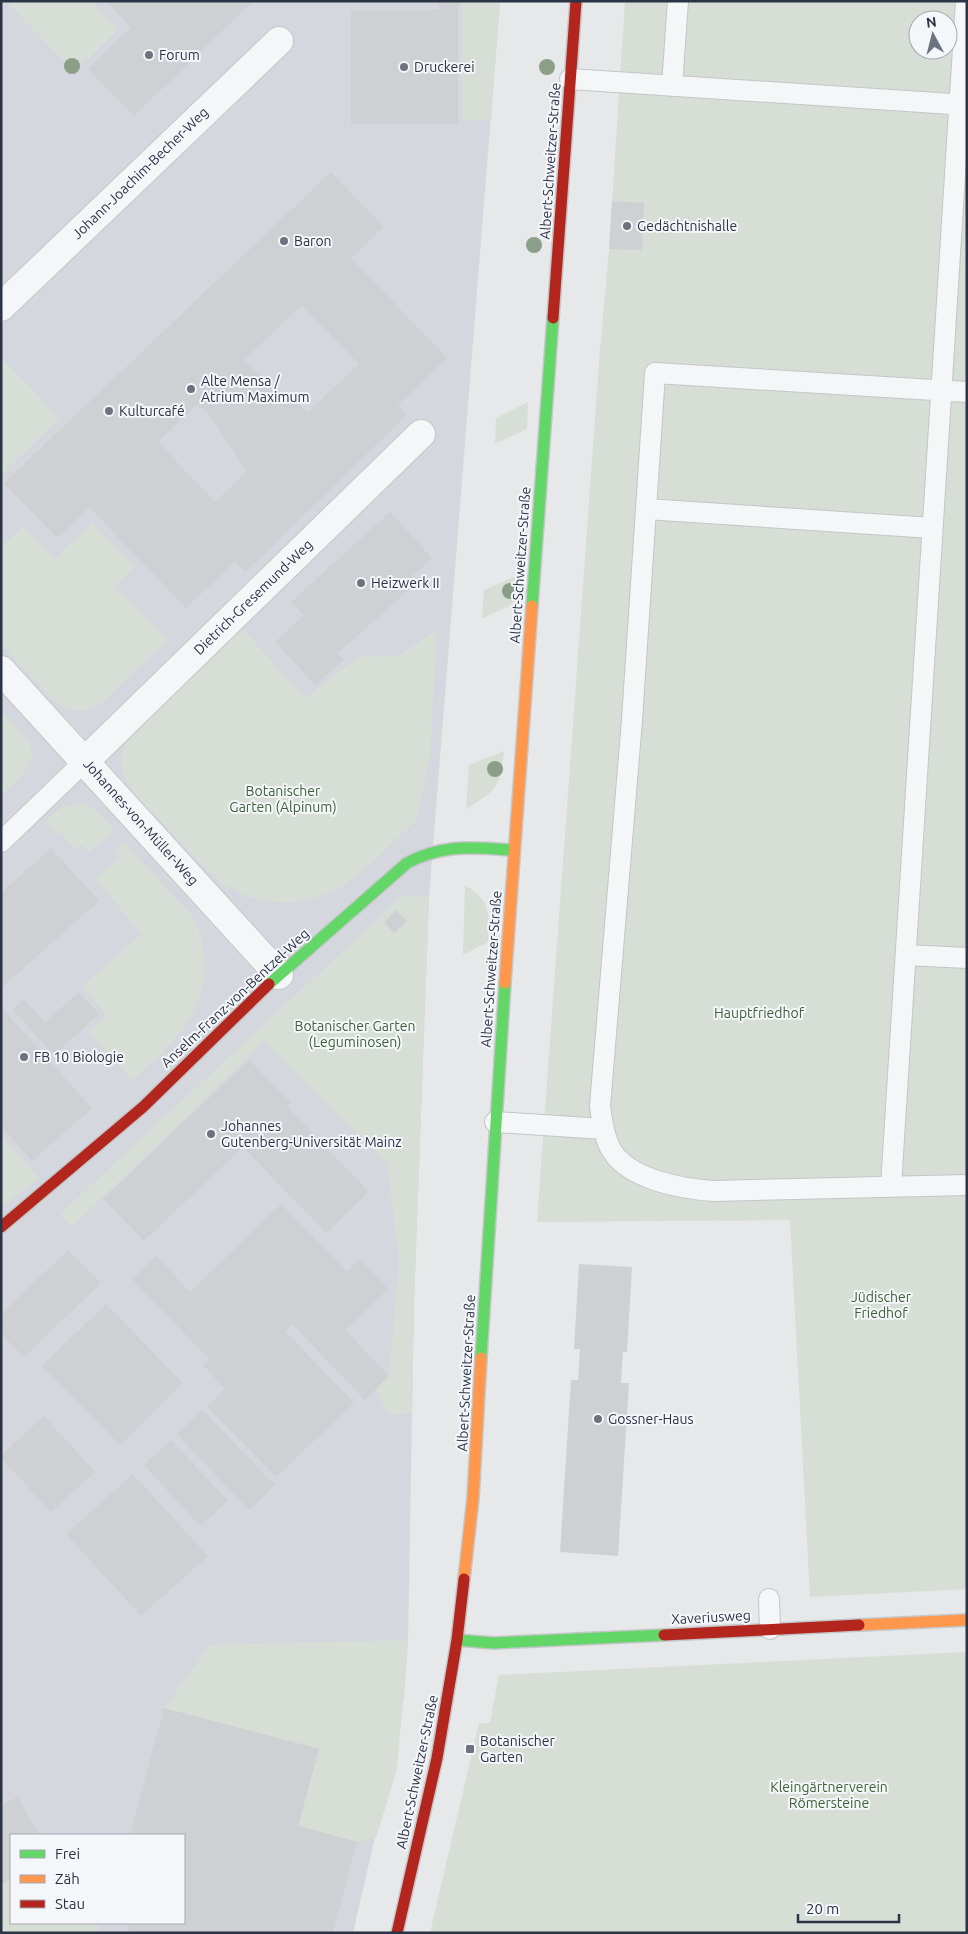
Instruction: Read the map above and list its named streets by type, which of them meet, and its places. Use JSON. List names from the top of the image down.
{
  "streets": {
    "street": [
      "Albert-Schweitzer-Straße",
      "Johann-Joachim-Becher-Weg",
      "Dietrich-Gresemund-Weg",
      "Johannes-von-Müller-Weg",
      "Anselm-Franz-von-Bentzel-Weg",
      "Xaveriusweg"
    ]
  },
  "crossings": [
    ["Albert-Schweitzer-Straße", "Anselm-Franz-von-Bentzel-Weg"],
    ["Albert-Schweitzer-Straße", "Xaveriusweg"],
    ["Dietrich-Gresemund-Weg", "Johannes-von-Müller-Weg"],
    ["Johannes-von-Müller-Weg", "Anselm-Franz-von-Bentzel-Weg"]
  ],
  "parks": [
    "Botanischer Garten (Alpinum)",
    "Hauptfriedhof",
    "Botanischer Garten (Leguminosen)",
    "Jüdischer Friedhof",
    "Kleingärtnerverein Römersteine"
  ],
  "places": {
    "other": [
      "Forum",
      "Druckerei",
      "Gedächtnishalle",
      "Baron",
      "Alte Mensa / Atrium Maximum",
      "Kulturcafé",
      "Heizwerk II",
      "FB 10 Biologie",
      "Johannes Gutenberg-Universität Mainz",
      "Gossner-Haus"
    ],
    "transit": ["Botanischer Garten"]
  },
  "legend": ["Frei", "Zäh", "Stau"],
  "scale_bar": "20 m",
  "north": "top"
}
